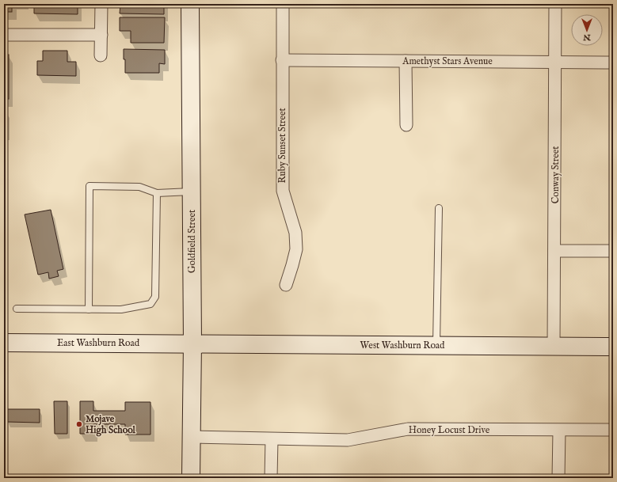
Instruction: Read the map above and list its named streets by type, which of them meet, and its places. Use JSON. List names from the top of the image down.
{
  "streets": {
    "street": [
      "Amethyst Stars Avenue",
      "Ruby Sunset Street",
      "Conway Street",
      "Goldfield Street",
      "East Washburn Road",
      "West Washburn Road",
      "Honey Locust Drive"
    ]
  },
  "crossings": [
    ["Amethyst Stars Avenue", "Ruby Sunset Street"],
    ["Amethyst Stars Avenue", "Conway Street"],
    ["Conway Street", "West Washburn Road"],
    ["Goldfield Street", "East Washburn Road"],
    ["Goldfield Street", "West Washburn Road"],
    ["Goldfield Street", "Honey Locust Drive"],
    ["East Washburn Road", "West Washburn Road"]
  ],
  "places": ["Mojave High School"],
  "north": "bottom"
}
